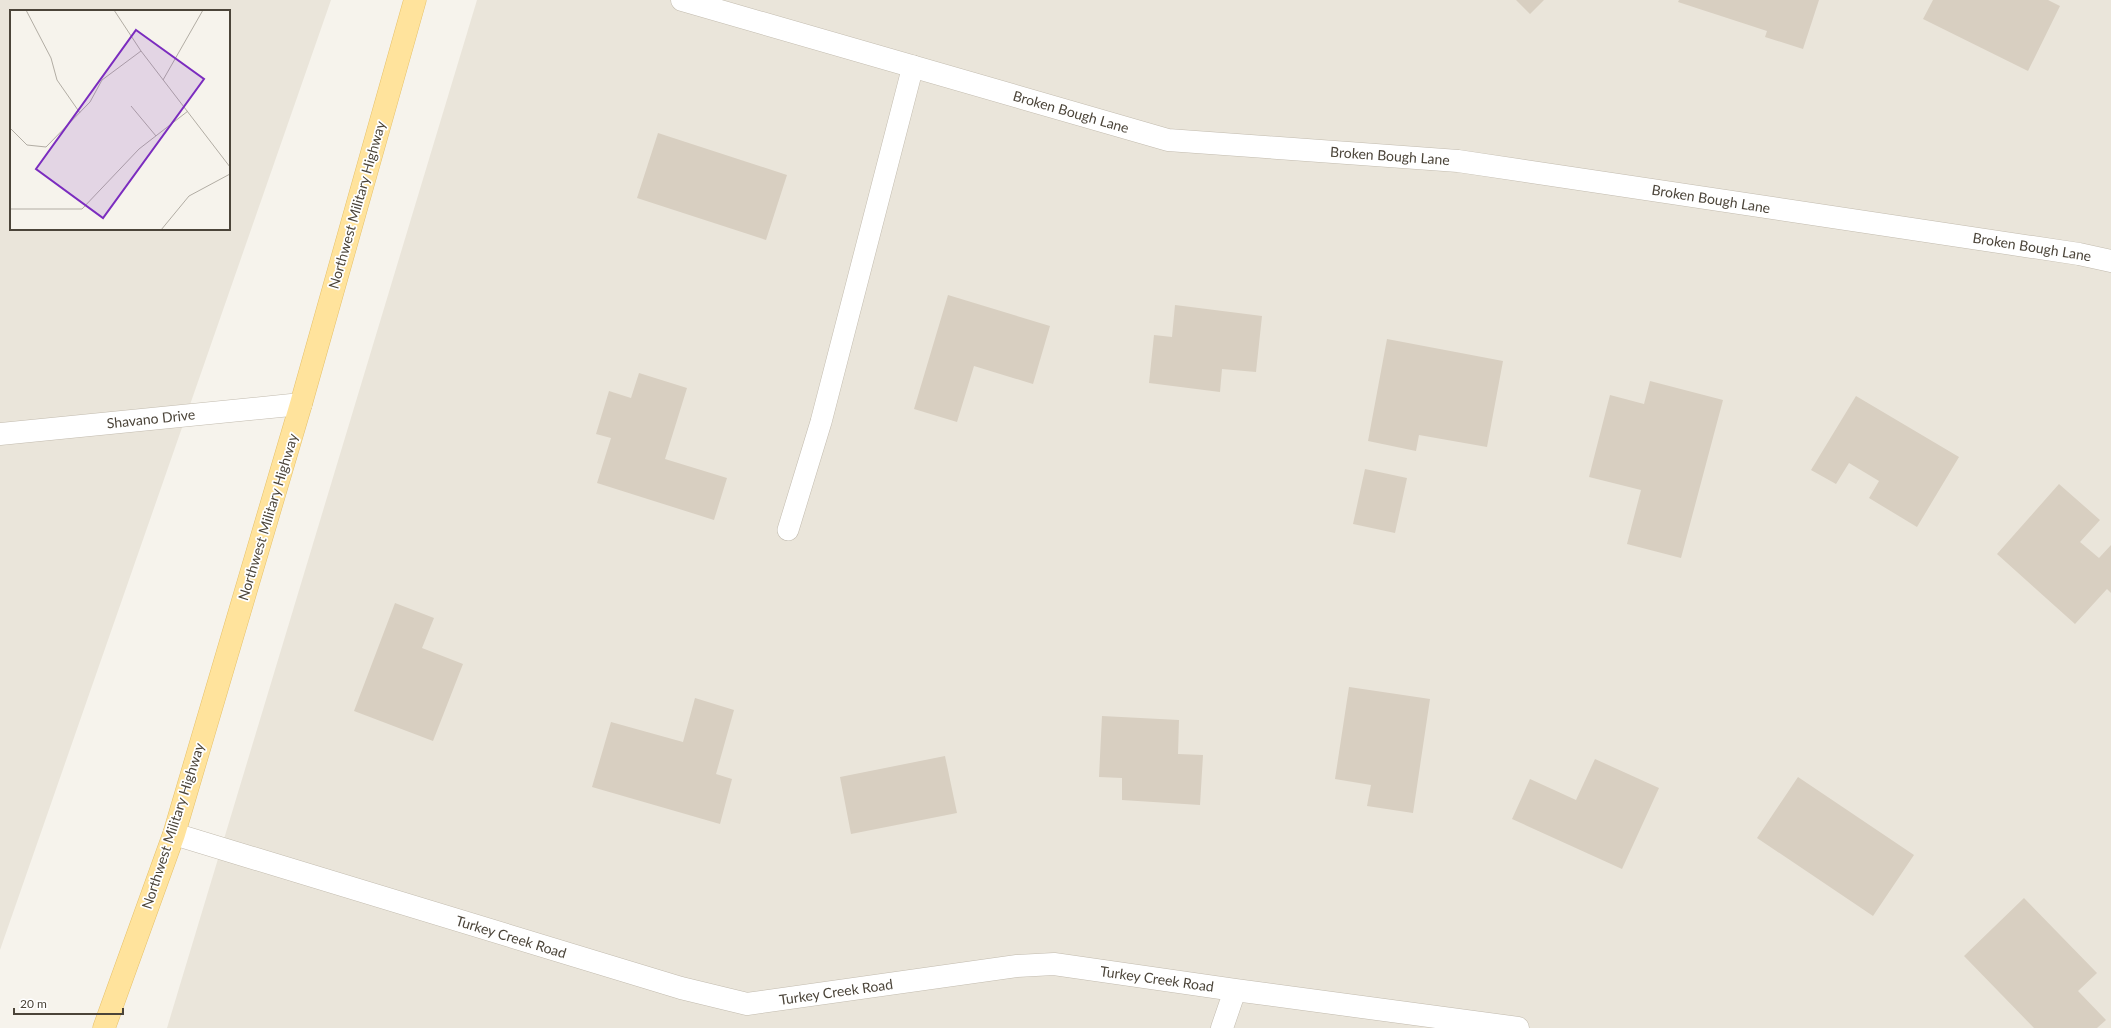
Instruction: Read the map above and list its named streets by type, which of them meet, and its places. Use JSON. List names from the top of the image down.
{
  "streets": {
    "main road": ["Northwest Military Highway"],
    "street": ["Broken Bough Lane", "Shavano Drive", "Turkey Creek Road"]
  },
  "crossings": [
    ["Northwest Military Highway", "Shavano Drive"],
    ["Northwest Military Highway", "Turkey Creek Road"]
  ],
  "scale_bar": "20 m"
}
